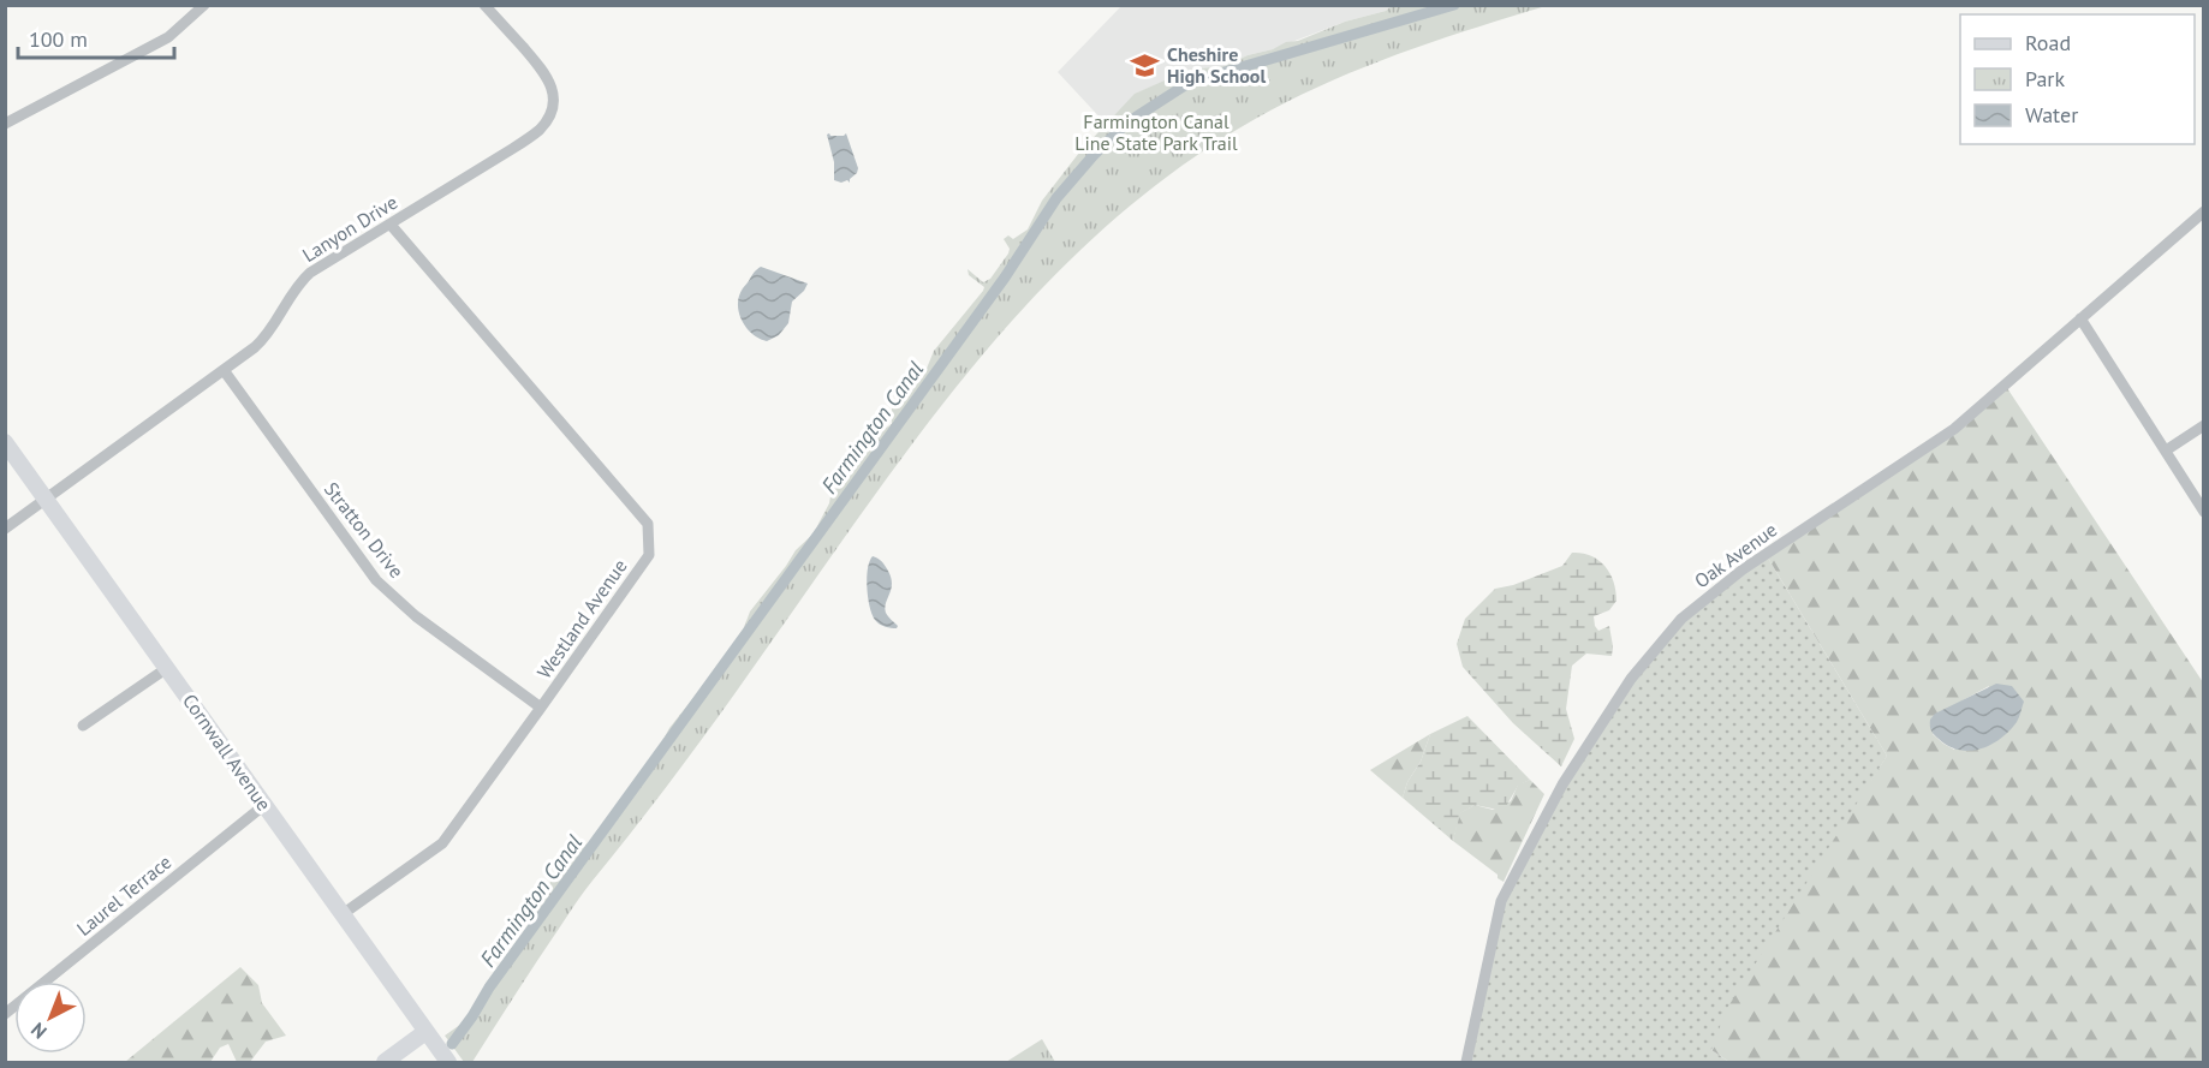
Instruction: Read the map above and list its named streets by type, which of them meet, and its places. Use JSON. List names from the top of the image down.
{
  "streets": {
    "street": [
      "Lanyon Drive",
      "Stratton Drive",
      "Oak Avenue",
      "Westland Avenue",
      "Cornwall Avenue",
      "Laurel Terrace"
    ]
  },
  "crossings": [
    ["Lanyon Drive", "Stratton Drive"],
    ["Lanyon Drive", "Westland Avenue"],
    ["Lanyon Drive", "Cornwall Avenue"],
    ["Stratton Drive", "Westland Avenue"],
    ["Westland Avenue", "Cornwall Avenue"],
    ["Cornwall Avenue", "Laurel Terrace"]
  ],
  "water": ["Farmington Canal"],
  "parks": ["Farmington Canal Line State Park Trail"],
  "places": {
    "school or university": ["Cheshire High School"]
  },
  "legend": ["Road", "Park", "Water"],
  "scale_bar": "100 m",
  "north": "bottom left"
}
